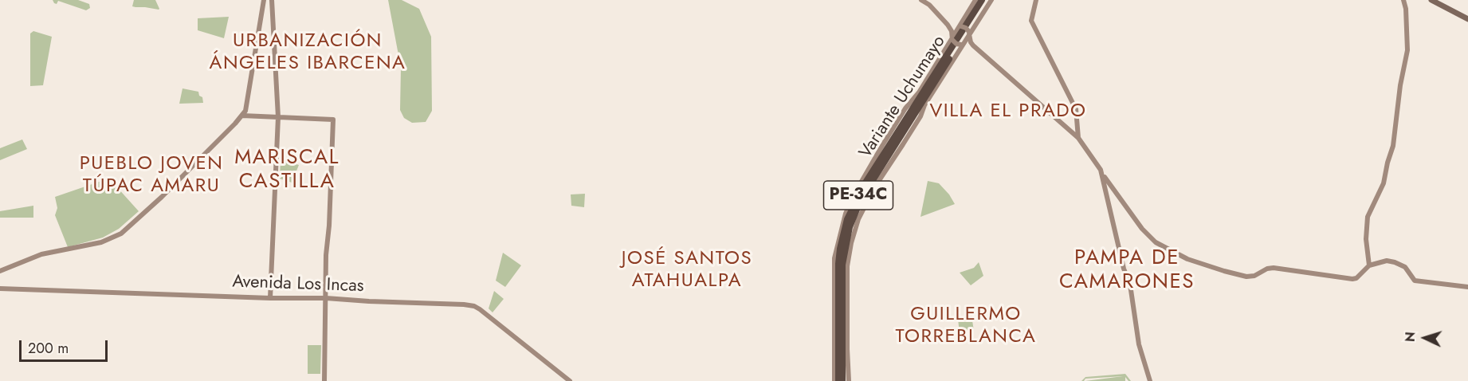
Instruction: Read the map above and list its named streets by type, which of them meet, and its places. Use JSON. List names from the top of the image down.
{
  "streets": {
    "highway": ["Variante Uchumayo", "PE-34C"],
    "street": ["Avenida Los Incas"]
  },
  "districts": [
    "URBANIZACIÓN ÁNGELES IBARCENA",
    "VILLA EL PRADO",
    "MARISCAL CASTILLA",
    "PUEBLO JOVEN TÚPAC AMARU",
    "JOSÉ SANTOS ATAHUALPA",
    "PAMPA DE CAMARONES",
    "GUILLERMO TORREBLANCA"
  ],
  "scale_bar": "200 m",
  "north": "left"
}
